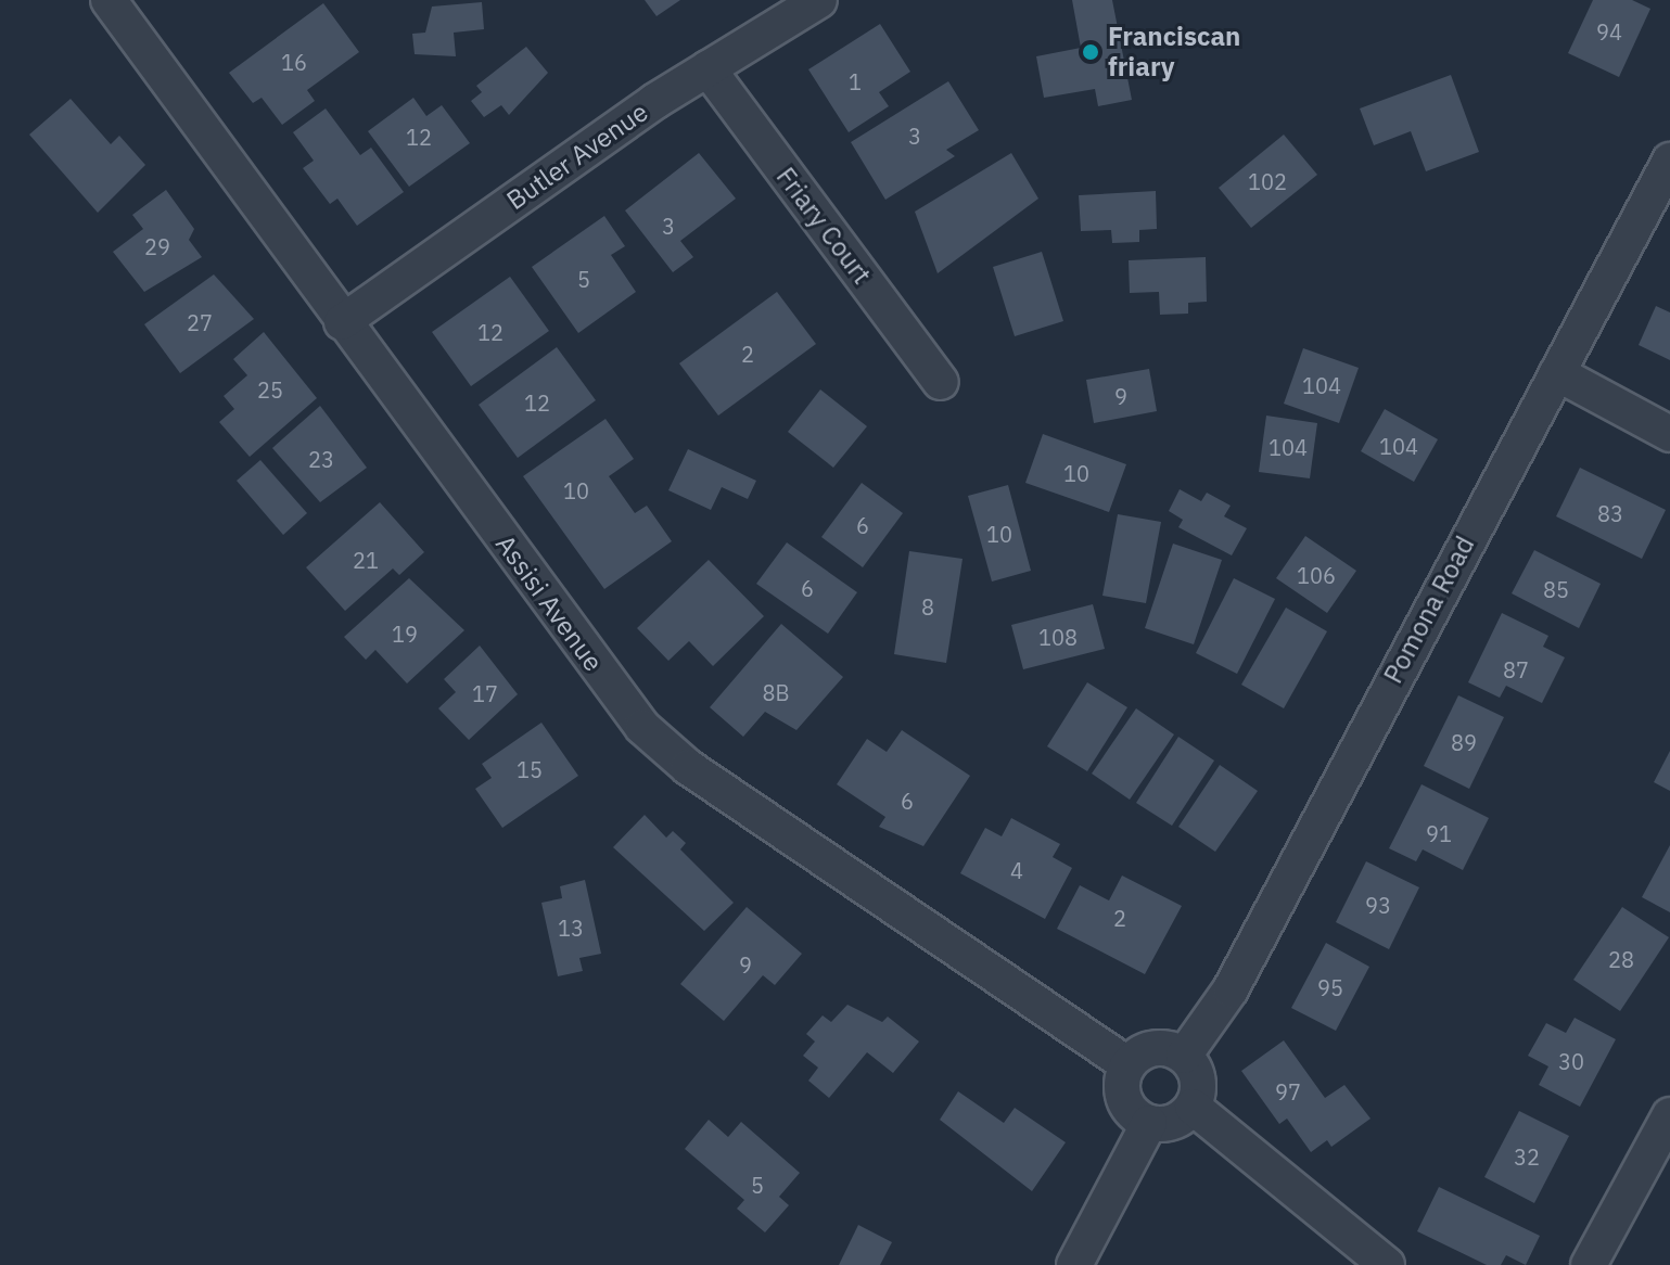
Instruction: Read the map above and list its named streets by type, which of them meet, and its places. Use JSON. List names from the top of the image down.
{
  "streets": {
    "street": [
      "Butler Avenue",
      "Friary Court",
      "Assisi Avenue",
      "Pomona Road"
    ]
  },
  "crossings": [
    ["Butler Avenue", "Friary Court"],
    ["Butler Avenue", "Assisi Avenue"],
    ["Assisi Avenue", "Pomona Road"]
  ],
  "places": ["Franciscan friary"],
  "house_numbers": [
    "94",
    "16",
    "1",
    "3",
    "12",
    "102",
    "3",
    "29",
    "5",
    "27",
    "12",
    "2",
    "104",
    "25",
    "9",
    "12",
    "104",
    "104",
    "23",
    "10",
    "10",
    "83",
    "6",
    "10",
    "21",
    "106",
    "6",
    "85",
    "8",
    "19",
    "108",
    "87",
    "8B",
    "17",
    "89",
    "15",
    "6",
    "91",
    "4",
    "93",
    "2",
    "13",
    "28",
    "9",
    "95",
    "30",
    "97",
    "32",
    "5"
  ]
}
